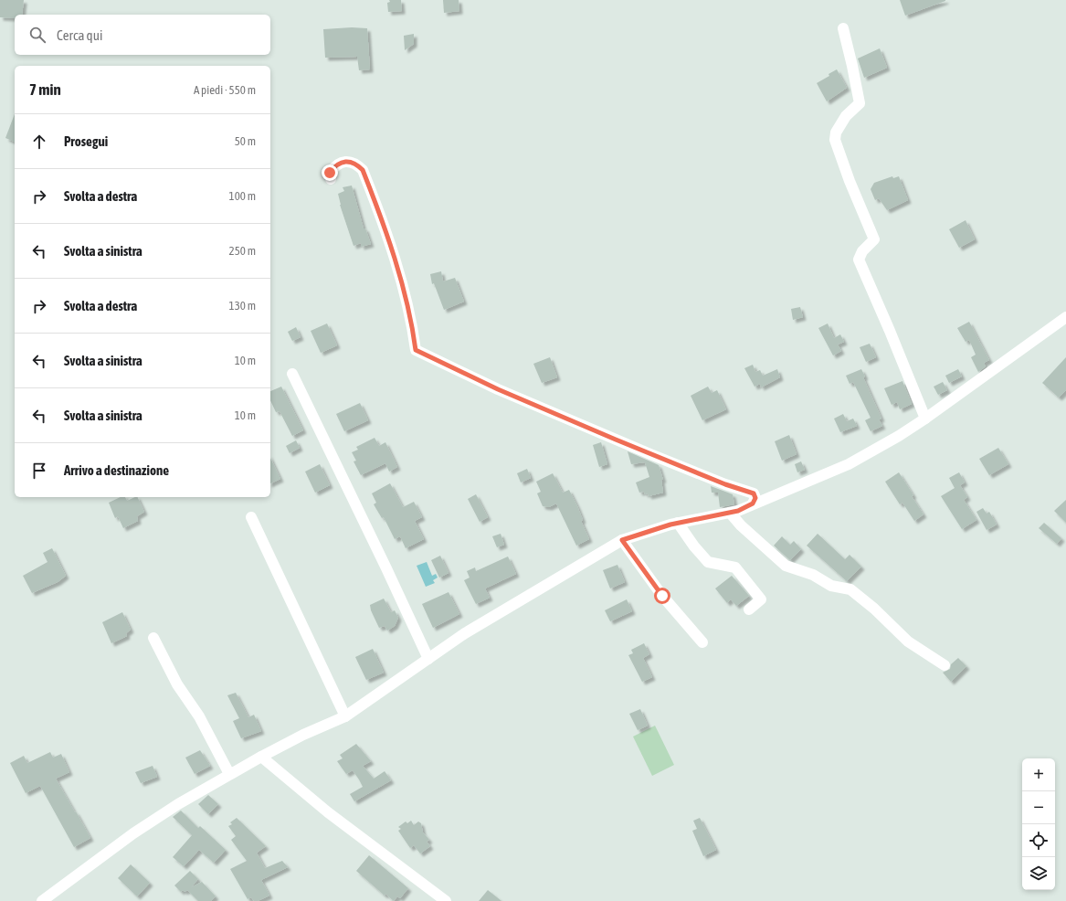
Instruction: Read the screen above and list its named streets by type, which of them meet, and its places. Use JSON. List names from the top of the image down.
{
  "page": {
    "search": "Cerca qui",
    "heading": ["7 min", "A piedi · 550 m"],
    "list": [
      ["Prosegui", "50 m"],
      ["Svolta a destra", "100 m"],
      ["Svolta a sinistra", "250 m"],
      ["Svolta a destra", "130 m"],
      ["Svolta a sinistra", "10 m"],
      ["Svolta a sinistra", "10 m"],
      "Arrivo a destinazione"
    ],
    "map_buttons": ["+", "−"]
  }
}
